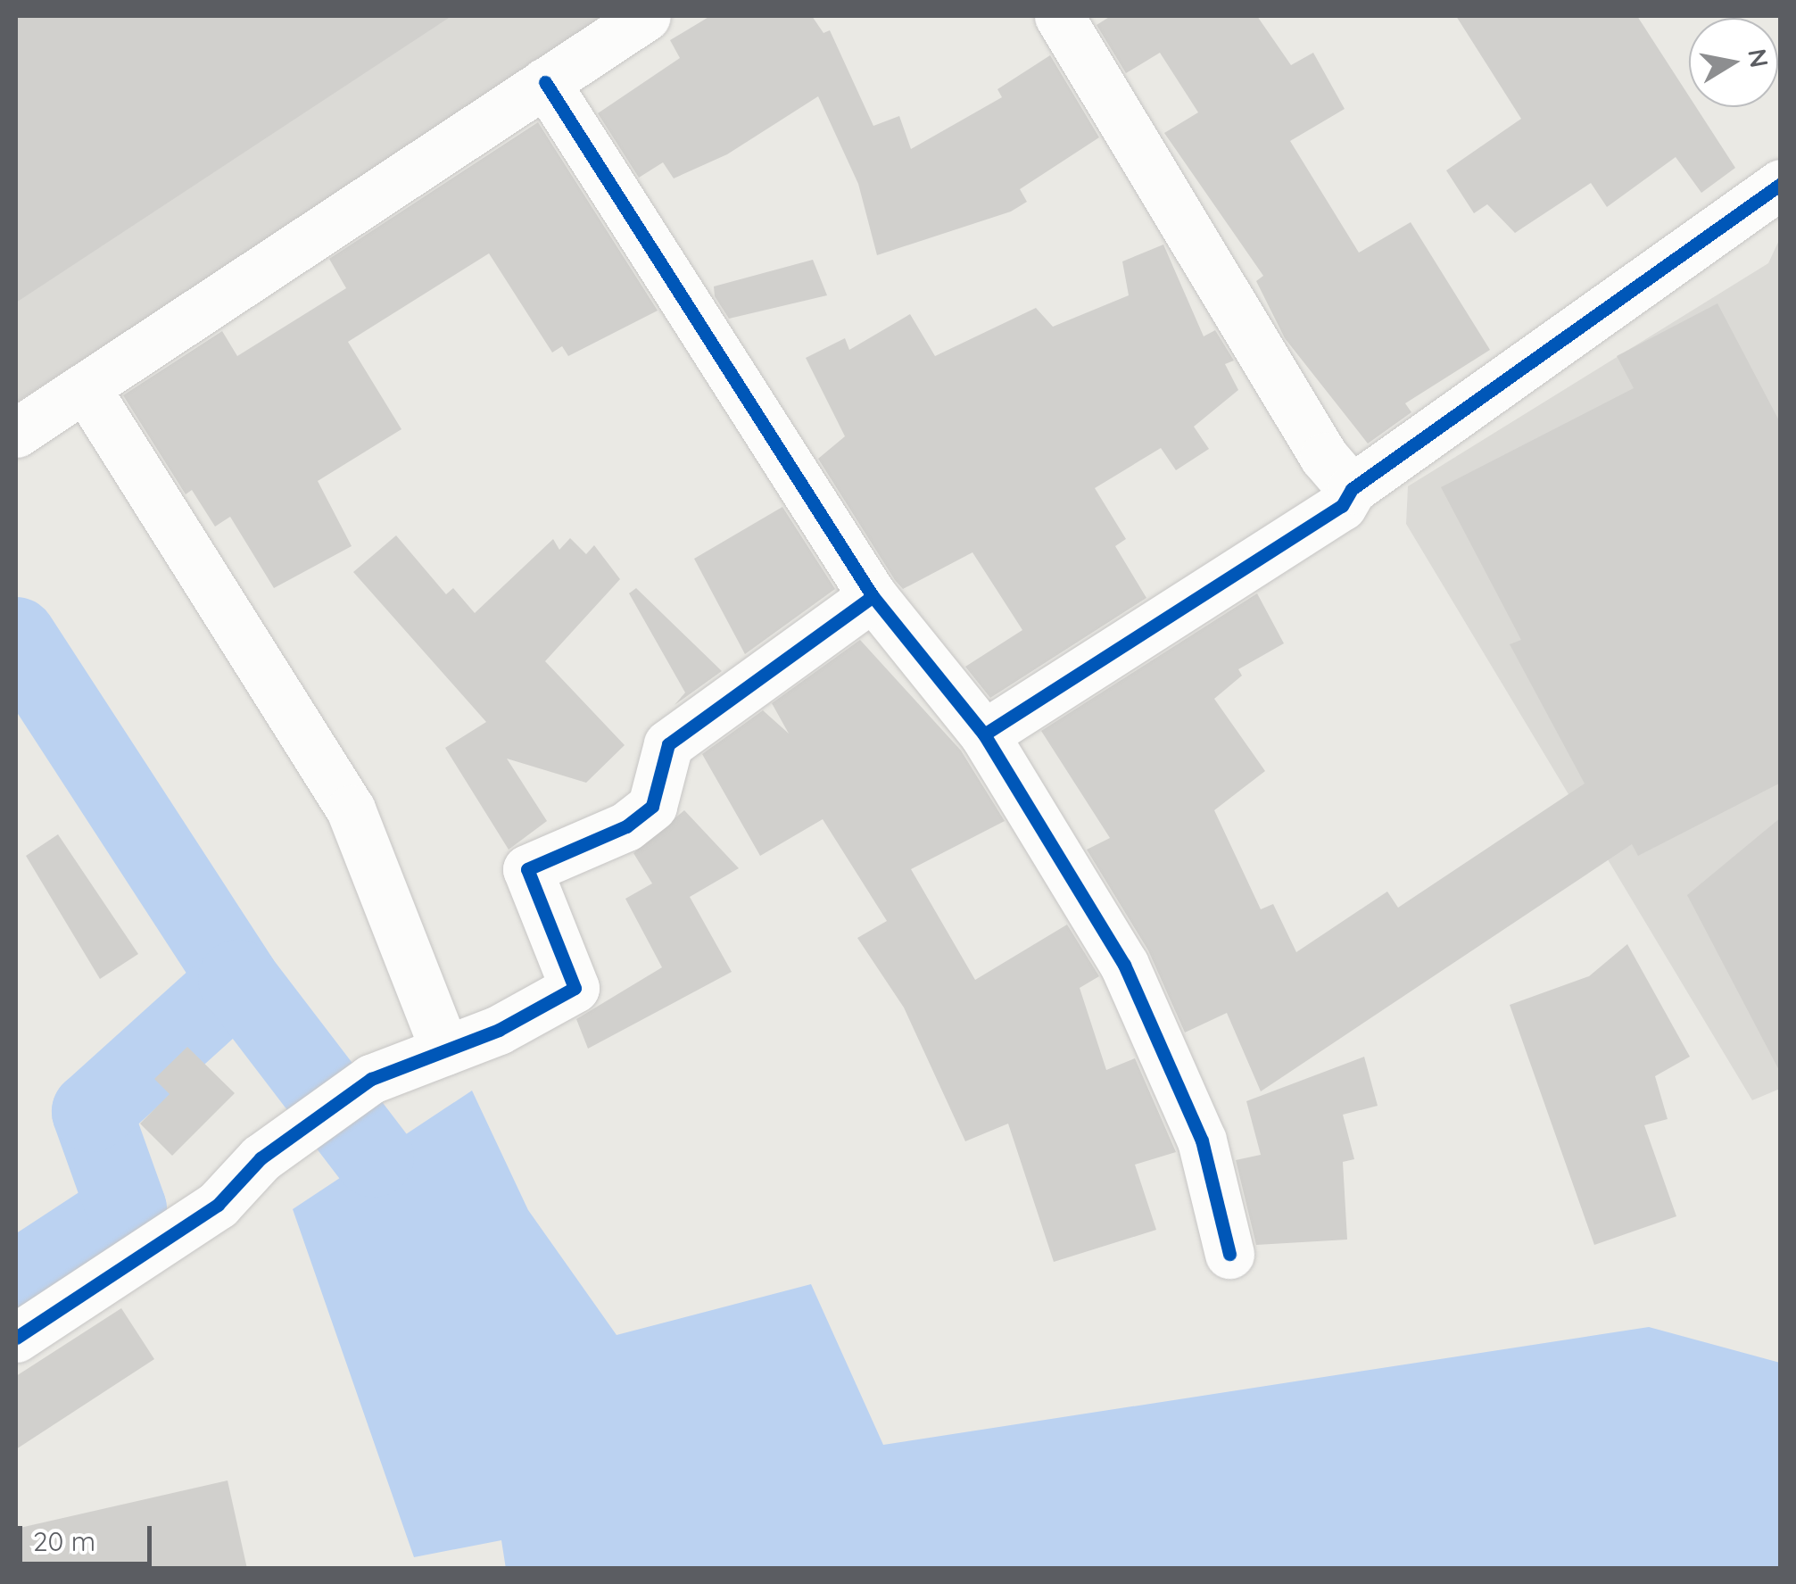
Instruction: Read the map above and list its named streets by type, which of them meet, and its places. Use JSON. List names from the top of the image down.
{
  "scale_bar": "20 m",
  "north": "right"
}
